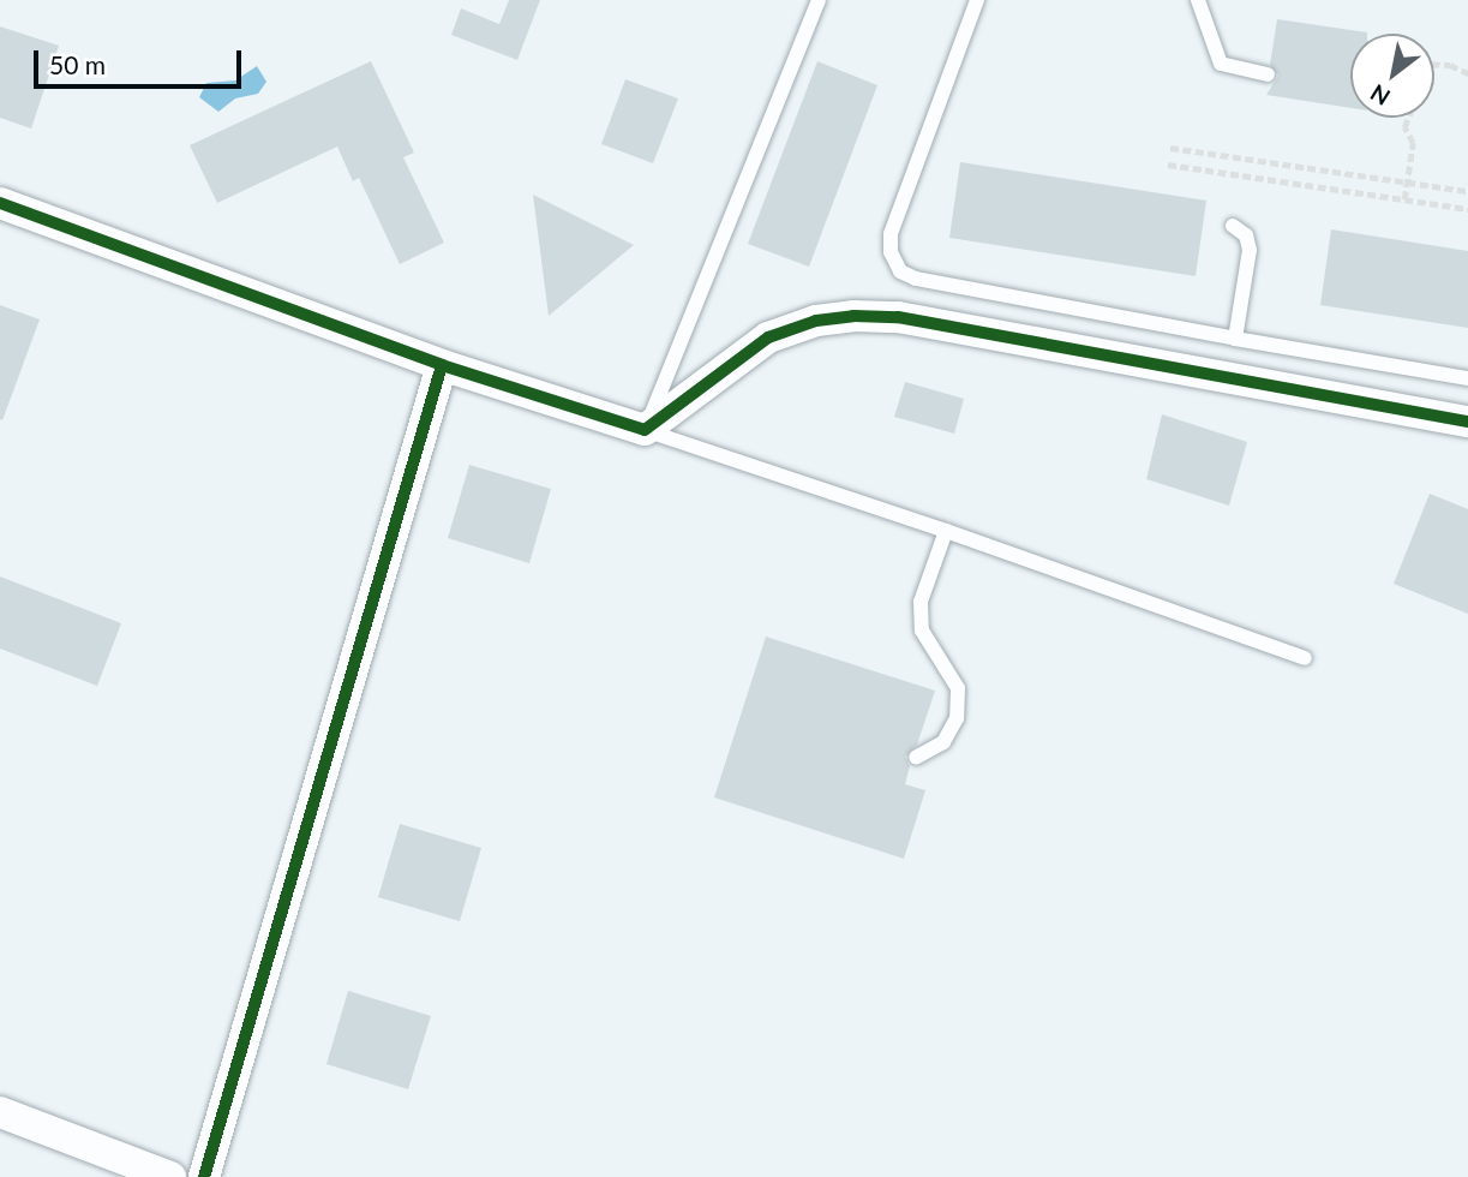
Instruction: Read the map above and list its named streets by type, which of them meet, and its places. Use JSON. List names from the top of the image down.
{
  "scale_bar": "50 m",
  "north": "bottom left"
}
